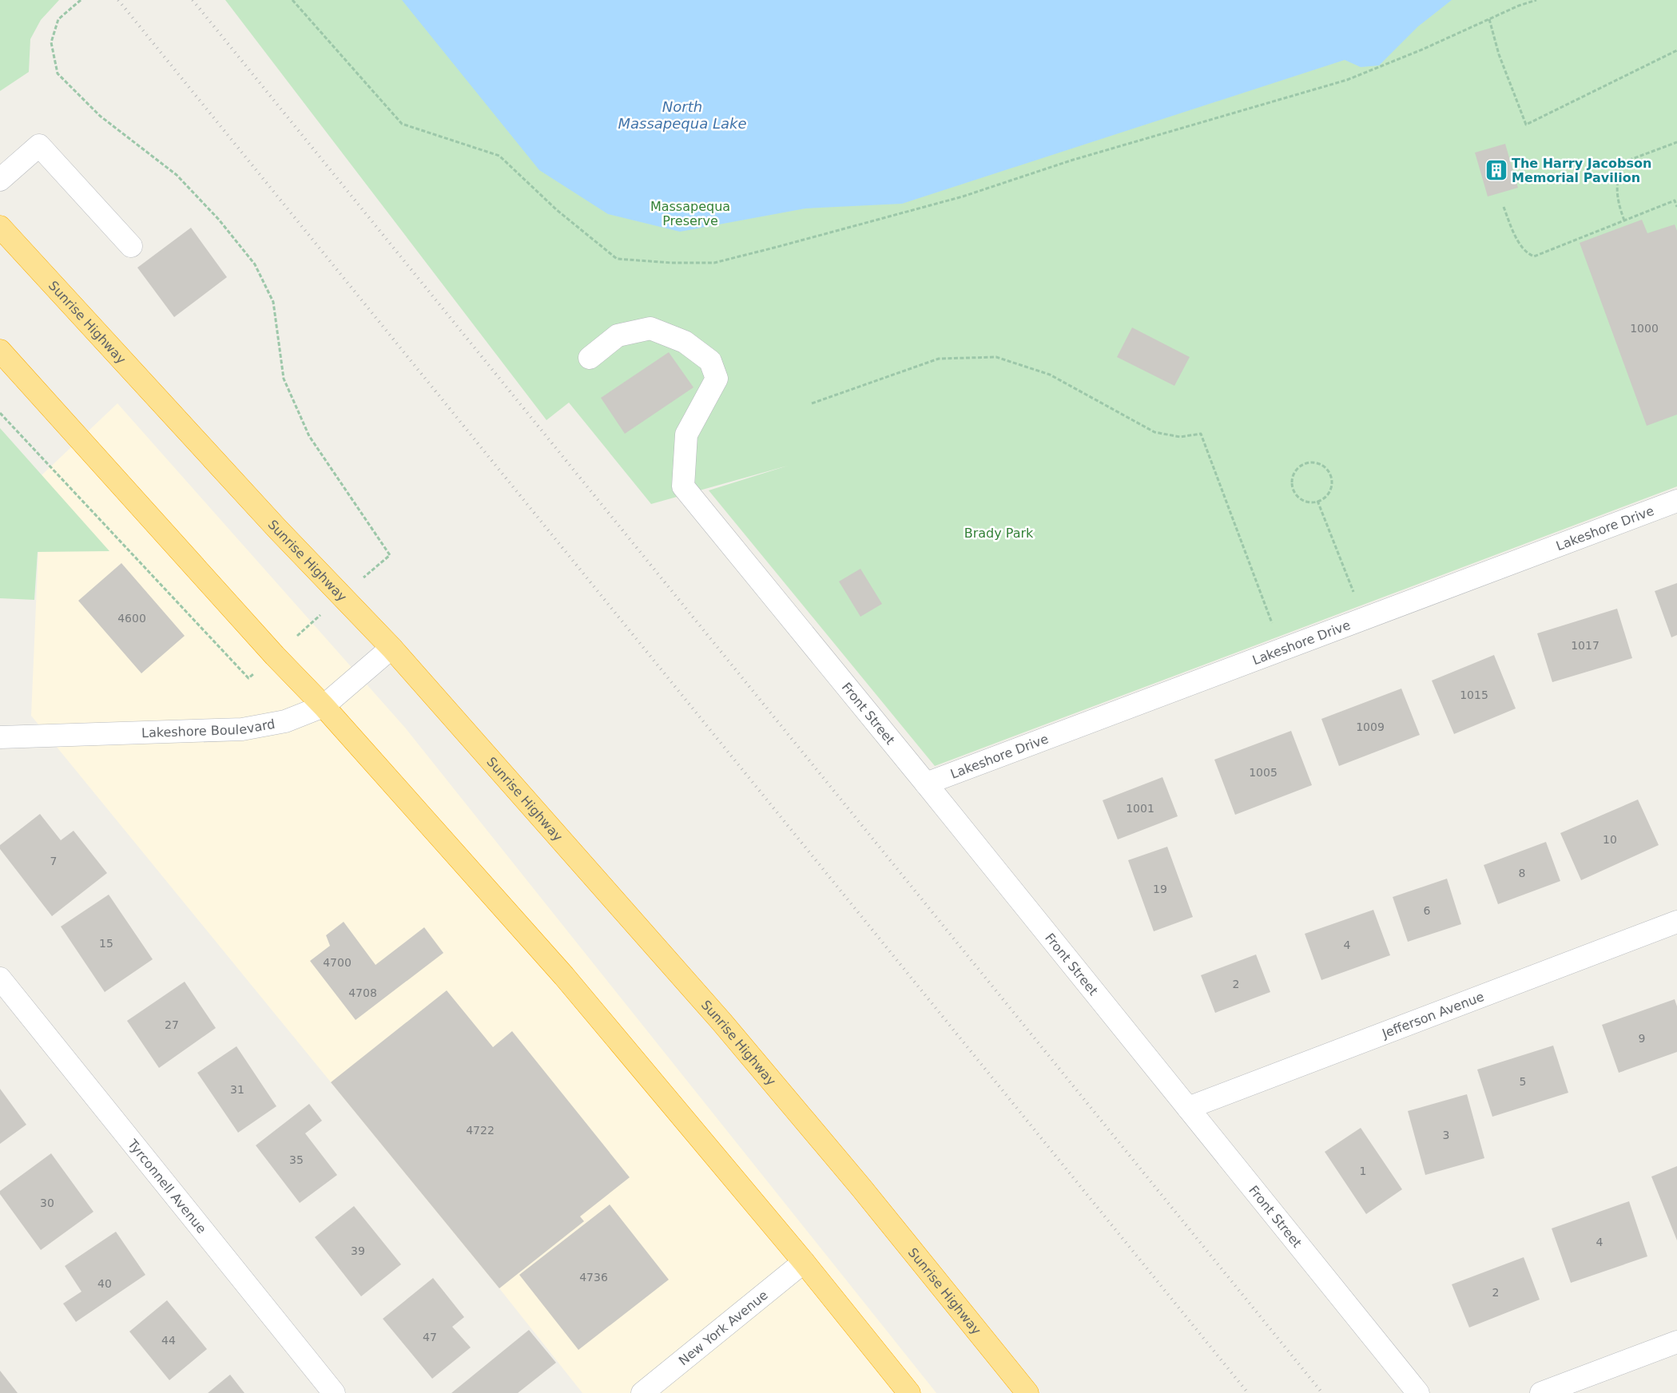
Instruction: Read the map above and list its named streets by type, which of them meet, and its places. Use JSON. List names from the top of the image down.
{
  "streets": {
    "highway": ["Sunrise Highway"],
    "street": [
      "Lakeshore Drive",
      "Front Street",
      "Lakeshore Boulevard",
      "Jefferson Avenue",
      "Tyrconnell Avenue",
      "New York Avenue"
    ]
  },
  "crossings": [
    ["Sunrise Highway", "Lakeshore Boulevard"],
    ["Lakeshore Drive", "Front Street"],
    ["Front Street", "Jefferson Avenue"]
  ],
  "water": ["North Massapequa Lake"],
  "parks": ["Massapequa Preserve", "Brady Park"],
  "places": {
    "building": ["The Harry Jacobson Memorial Pavilion"]
  },
  "house_numbers": [
    "1000",
    "4600",
    "1017",
    "1015",
    "1009",
    "1005",
    "1001",
    "10",
    "7",
    "8",
    "19",
    "6",
    "15",
    "4",
    "4700",
    "2",
    "4708",
    "27",
    "9",
    "5",
    "31",
    "4722",
    "3",
    "35",
    "1",
    "30",
    "4",
    "39",
    "4736",
    "40",
    "2",
    "47",
    "44"
  ]
}
